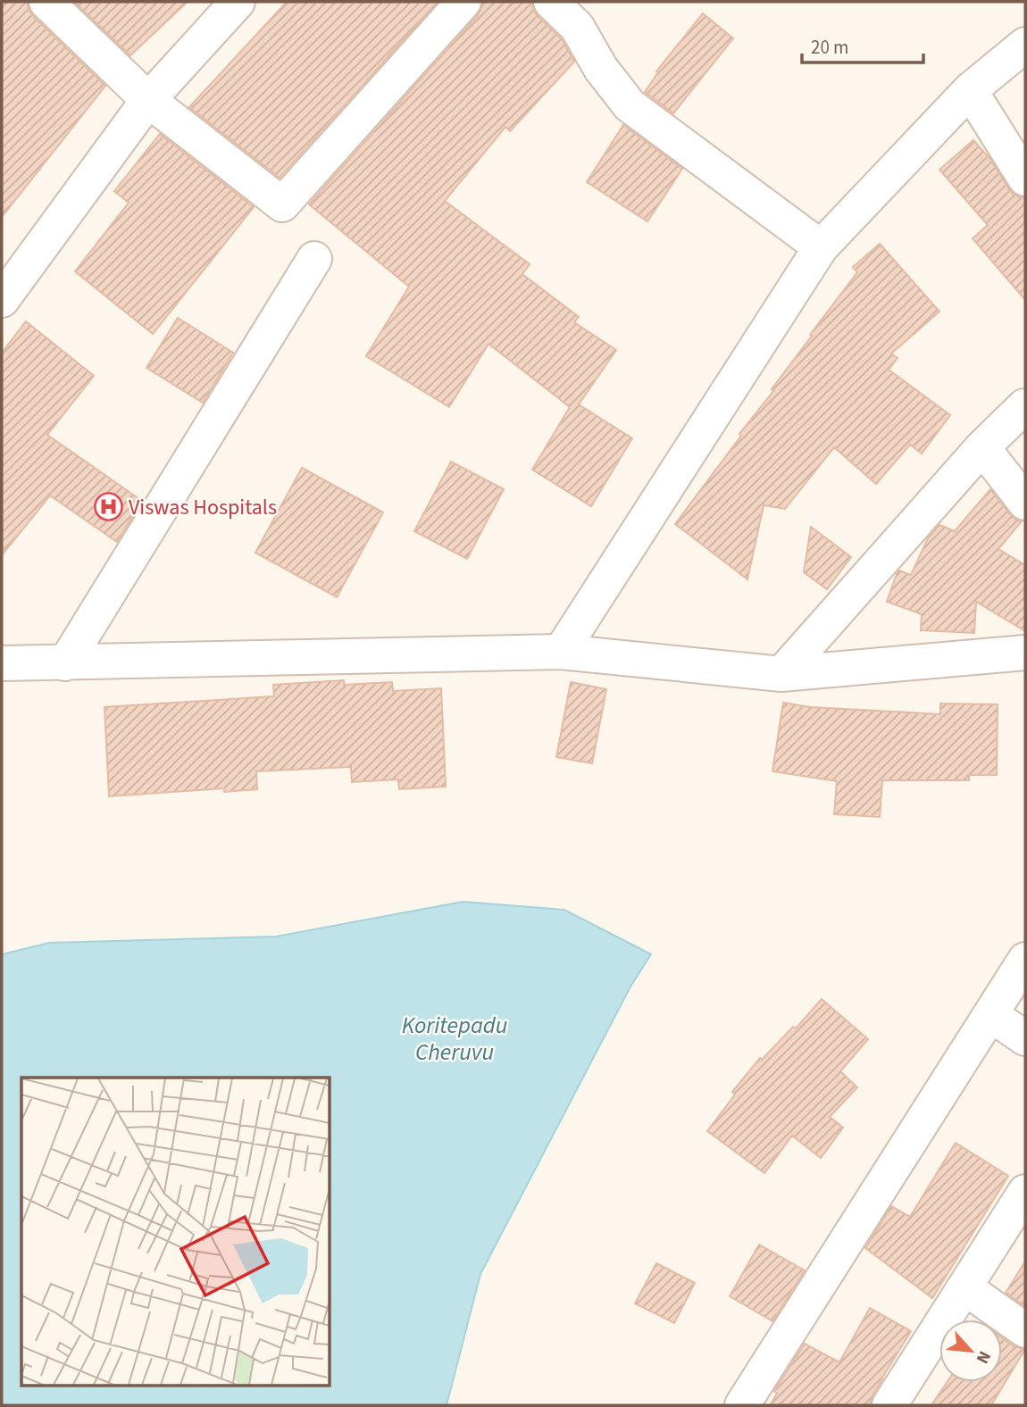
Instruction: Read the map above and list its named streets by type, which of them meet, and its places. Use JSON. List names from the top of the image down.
{
  "water": ["Koritepadu Cheruvu"],
  "places": {
    "hospital": ["Viswas Hospitals"]
  },
  "scale_bar": "20 m",
  "north": "bottom right"
}
